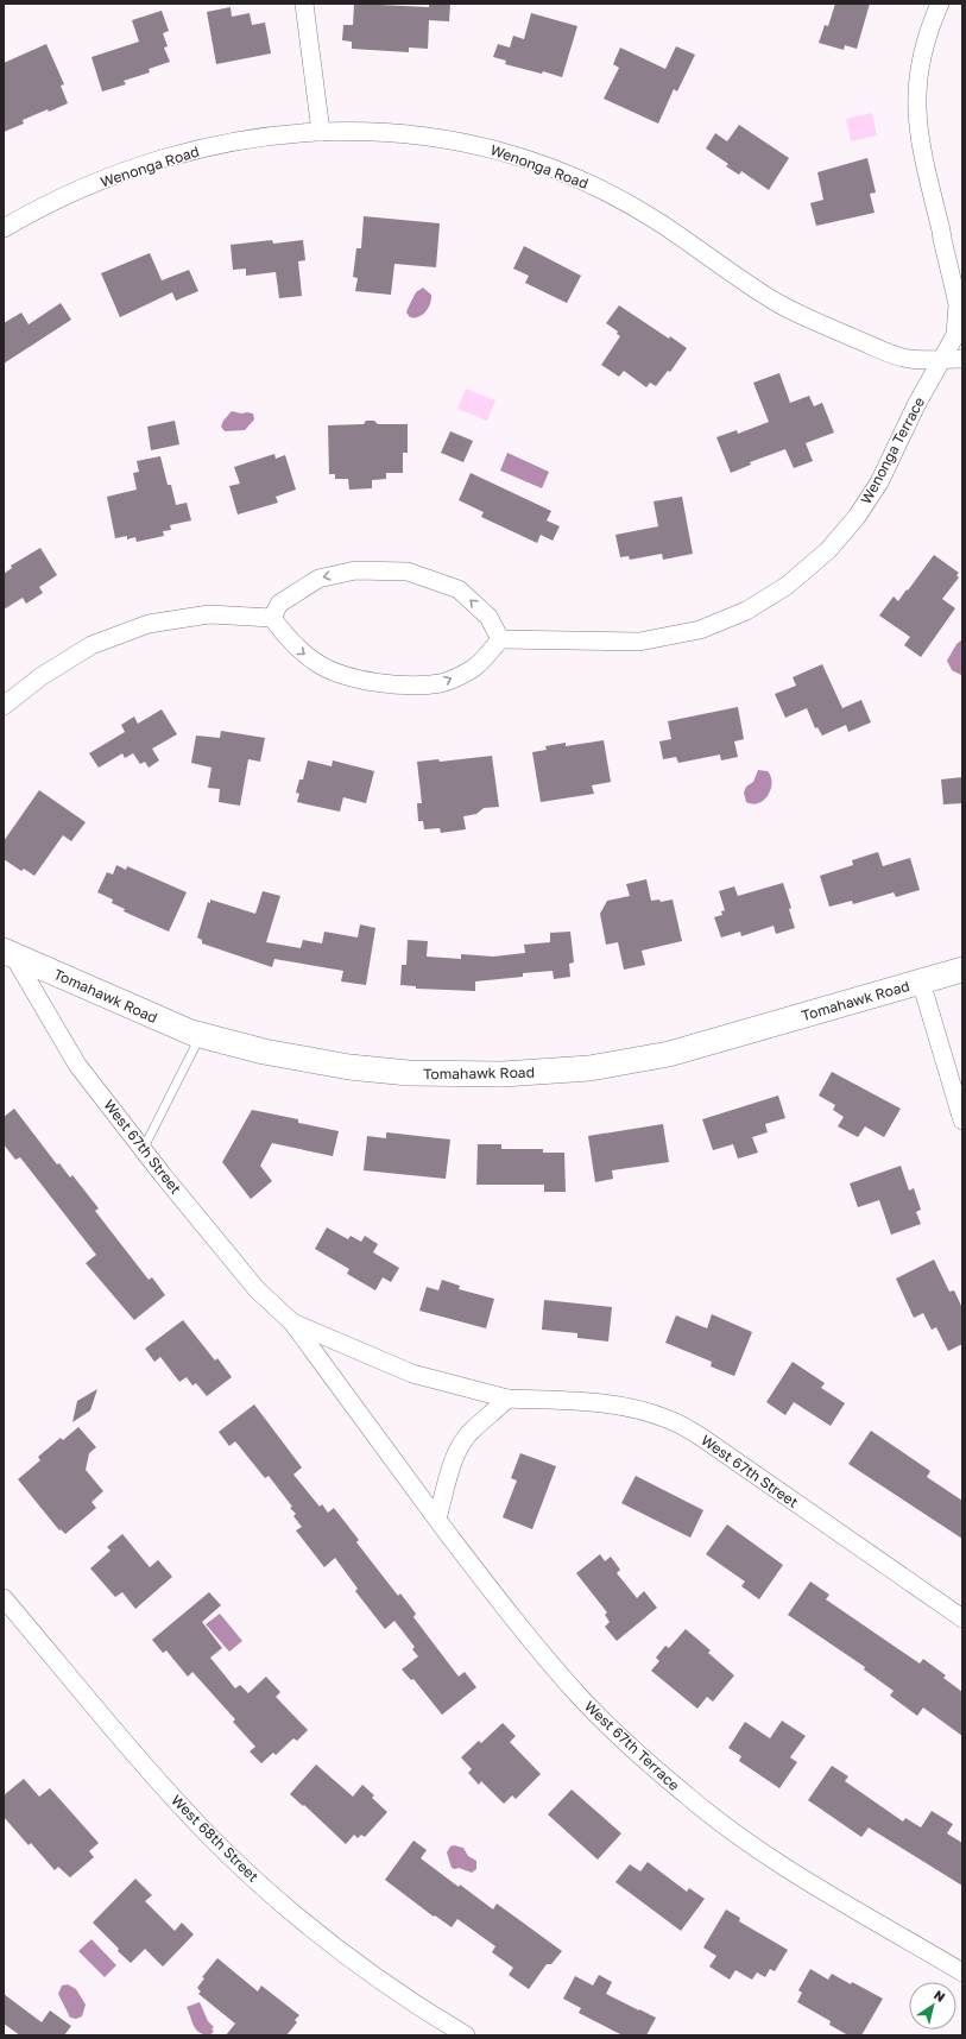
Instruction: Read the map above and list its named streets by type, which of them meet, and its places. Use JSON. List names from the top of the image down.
{
  "streets": {
    "street": [
      "Wenonga Road",
      "Wenonga Terrace",
      "Tomahawk Road",
      "West 67th Street",
      "West 67th Terrace",
      "West 68th Street"
    ]
  },
  "crossings": [
    ["Wenonga Road", "Wenonga Terrace"],
    ["Tomahawk Road", "West 67th Street"],
    ["West 67th Street", "West 67th Terrace"]
  ],
  "north": "top right"
}
